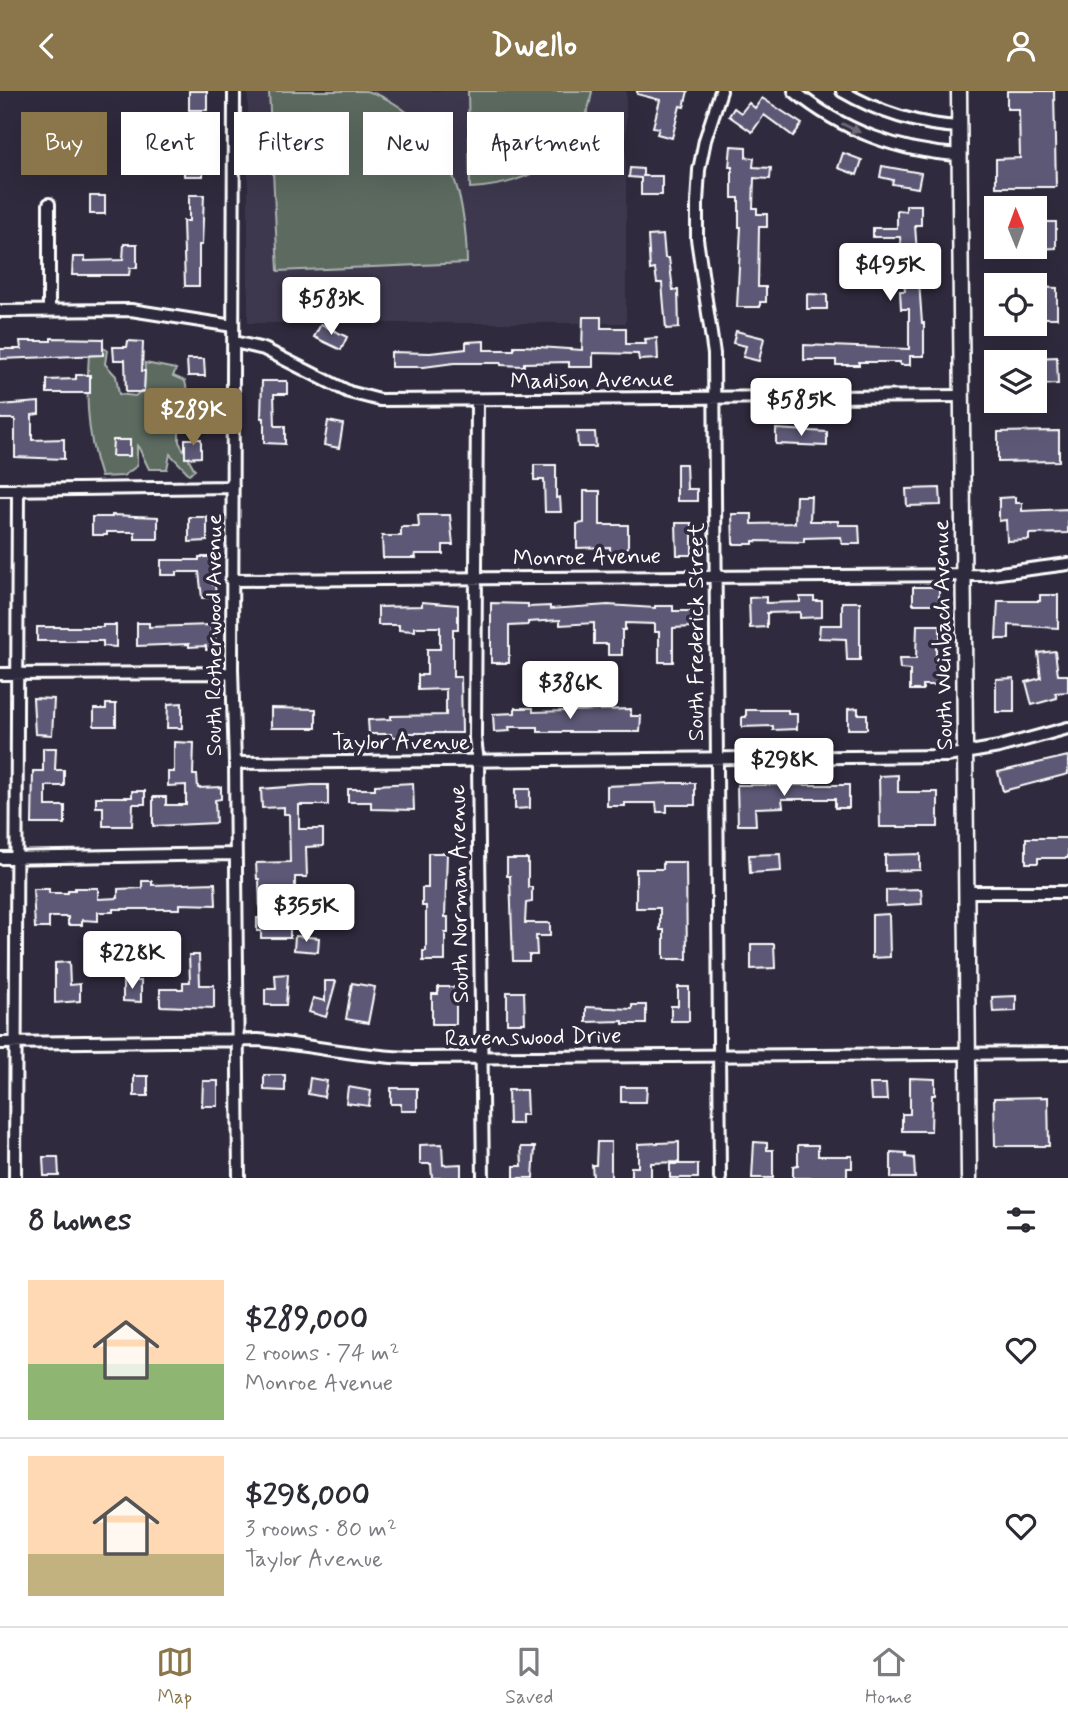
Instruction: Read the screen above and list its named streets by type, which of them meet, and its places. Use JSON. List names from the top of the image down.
{
  "streets": {
    "street": [
      "Madison Avenue",
      "Monroe Avenue",
      "South Frederick Street",
      "South Rotherwood Avenue",
      "South Weinbach Avenue",
      "Taylor Avenue",
      "South Norman Avenue",
      "Ravenswood Drive"
    ]
  },
  "crossings": [
    ["Madison Avenue", "South Frederick Street"],
    ["Madison Avenue", "South Rotherwood Avenue"],
    ["Madison Avenue", "South Weinbach Avenue"],
    ["Madison Avenue", "South Norman Avenue"],
    ["Monroe Avenue", "South Frederick Street"],
    ["Monroe Avenue", "South Rotherwood Avenue"],
    ["Monroe Avenue", "South Weinbach Avenue"],
    ["Monroe Avenue", "South Norman Avenue"],
    ["South Frederick Street", "Taylor Avenue"],
    ["South Frederick Street", "Ravenswood Drive"],
    ["South Rotherwood Avenue", "Taylor Avenue"],
    ["South Rotherwood Avenue", "Ravenswood Drive"],
    ["South Weinbach Avenue", "Taylor Avenue"],
    ["South Weinbach Avenue", "Ravenswood Drive"],
    ["Taylor Avenue", "South Norman Avenue"],
    ["South Norman Avenue", "Ravenswood Drive"]
  ],
  "north": "top",
  "page": {
    "header": "Dwello",
    "chip": [
      "Buy",
      "Rent",
      "Filters",
      "New",
      "Apartment"
    ],
    "price": [
      "$495K",
      "$583K",
      "$585K",
      "$289K",
      "$386K",
      "$298K",
      "$355K",
      "$228K"
    ],
    "heading": "8 homes",
    "list": [
      {
        "name": "$289,000",
        "note": "2 rooms · 74 m² · Monroe Avenue"
      },
      {
        "name": "$298,000",
        "note": "3 rooms · 80 m² · Taylor Avenue"
      }
    ],
    "tabs": ["Map", "Saved", "Home"]
  }
}
